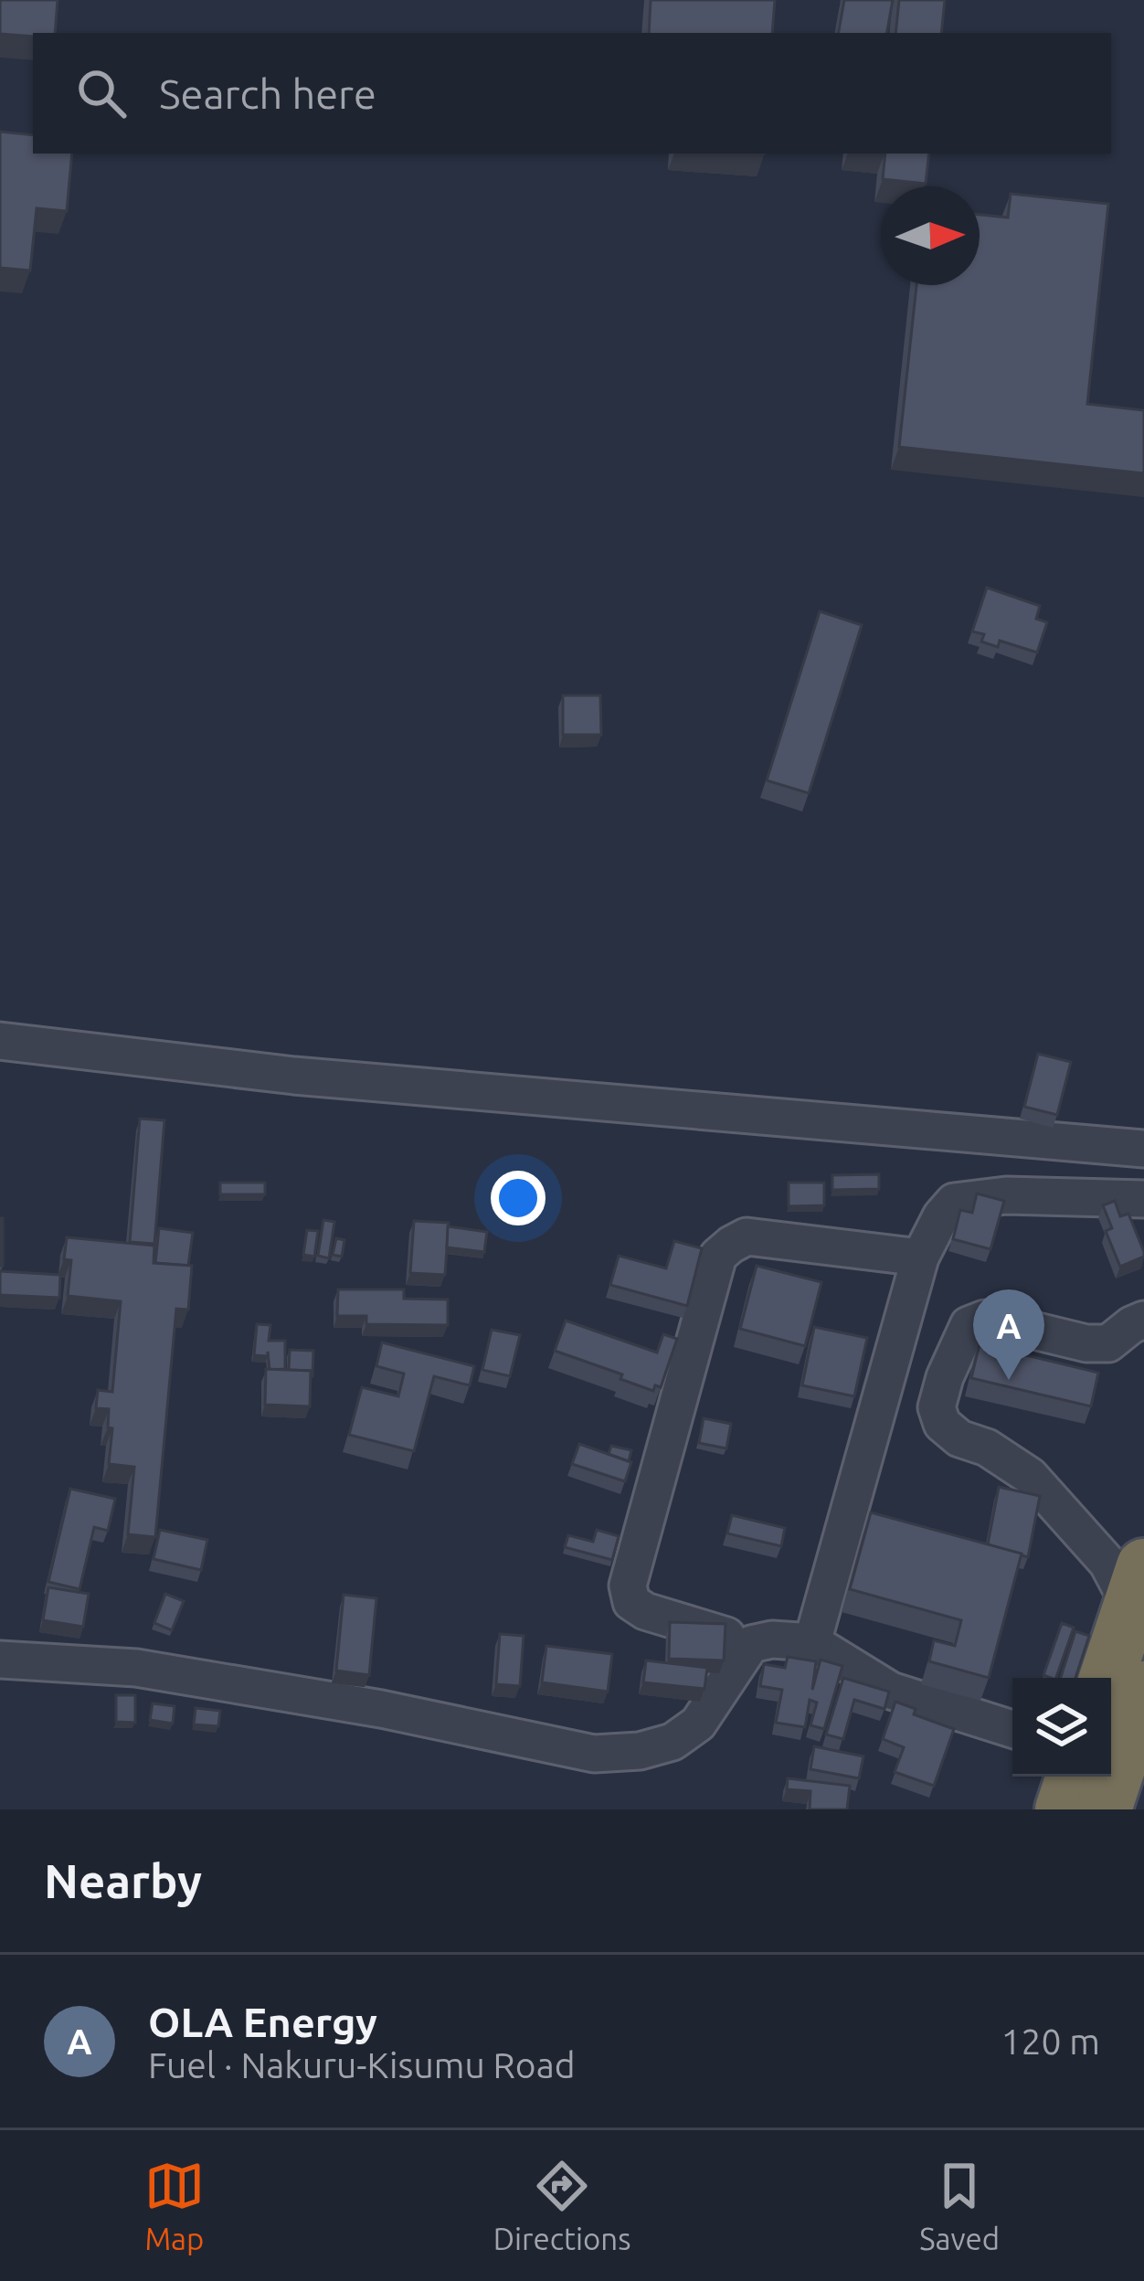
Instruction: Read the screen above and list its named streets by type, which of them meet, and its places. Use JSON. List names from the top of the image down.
{
  "north": "right",
  "page": {
    "search": "Search here",
    "pins": "A",
    "heading": "Nearby",
    "list": [
      {
        "mark": "A",
        "name": "OLA Energy",
        "note": "Fuel · Nakuru-Kisumu Road",
        "value": "120 m"
      }
    ],
    "nav": ["Map", "Directions", "Saved"]
  }
}
